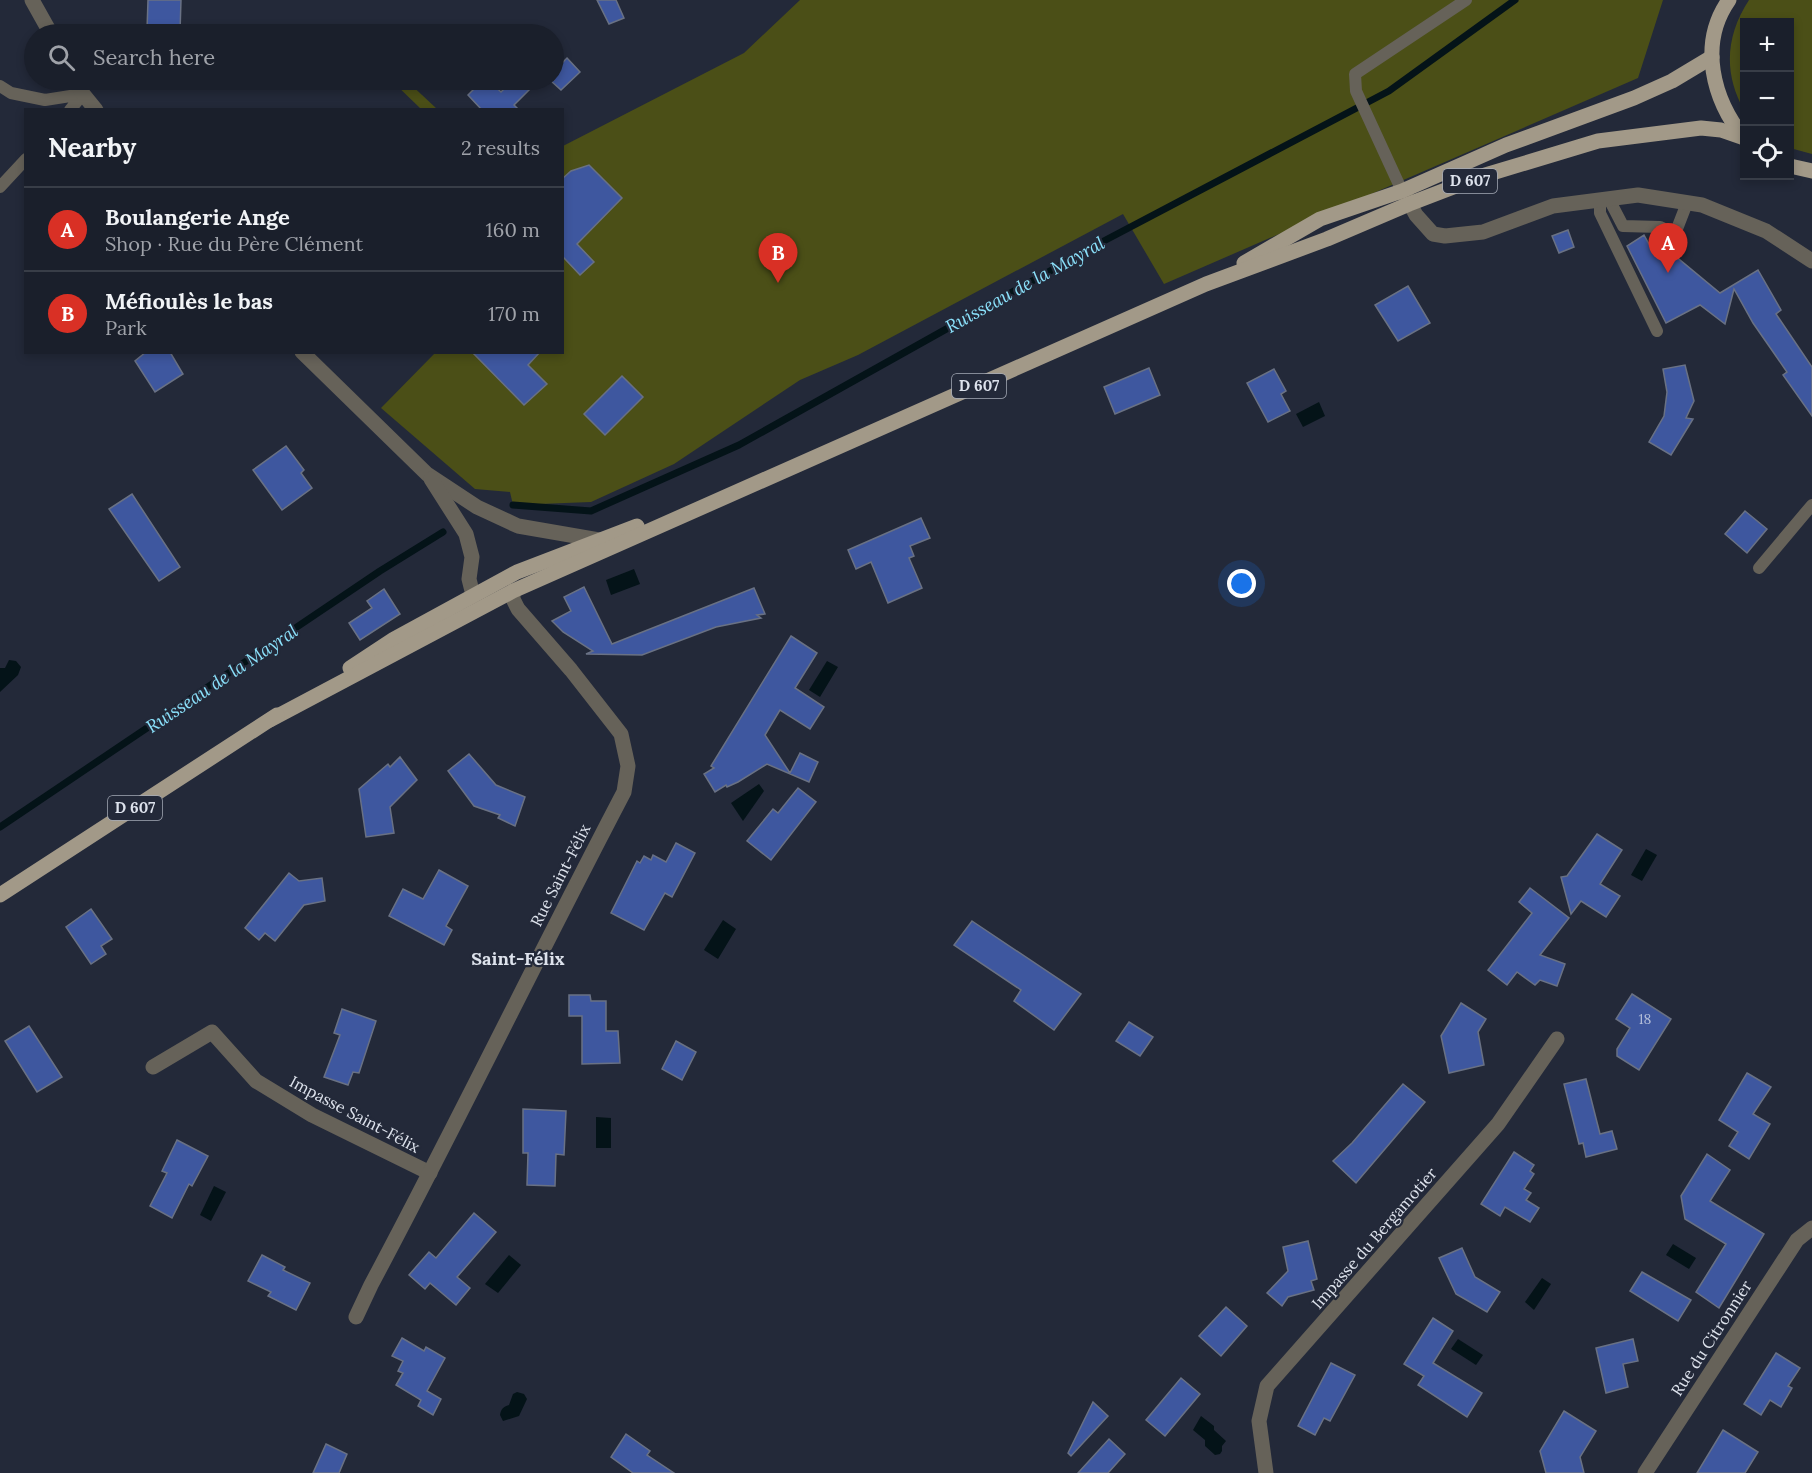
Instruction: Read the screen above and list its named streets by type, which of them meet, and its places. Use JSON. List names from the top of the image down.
{
  "streets": {
    "main road": ["D 607"],
    "street": [
      "Rue Saint-Félix",
      "Impasse Saint-Félix",
      "Impasse du Bergamotier",
      "Rue du Citronnier"
    ]
  },
  "crossings": [
    ["D 607", "Rue Saint-Félix"],
    ["Rue Saint-Félix", "Impasse Saint-Félix"]
  ],
  "districts": ["Saint-Félix"],
  "water": ["Ruisseau de la Mayral"],
  "house_numbers": ["18"],
  "page": {
    "map_buttons": ["+", "−"],
    "search": "Search here",
    "heading": ["Nearby", "2 results"],
    "list": [
      {
        "mark": "A",
        "name": "Boulangerie Ange",
        "note": "Shop · Rue du Père Clément",
        "value": "160 m"
      },
      {
        "mark": "B",
        "name": "Méfioulès le bas",
        "note": "Park",
        "value": "170 m"
      }
    ],
    "pins": ["A", "B"]
  }
}
